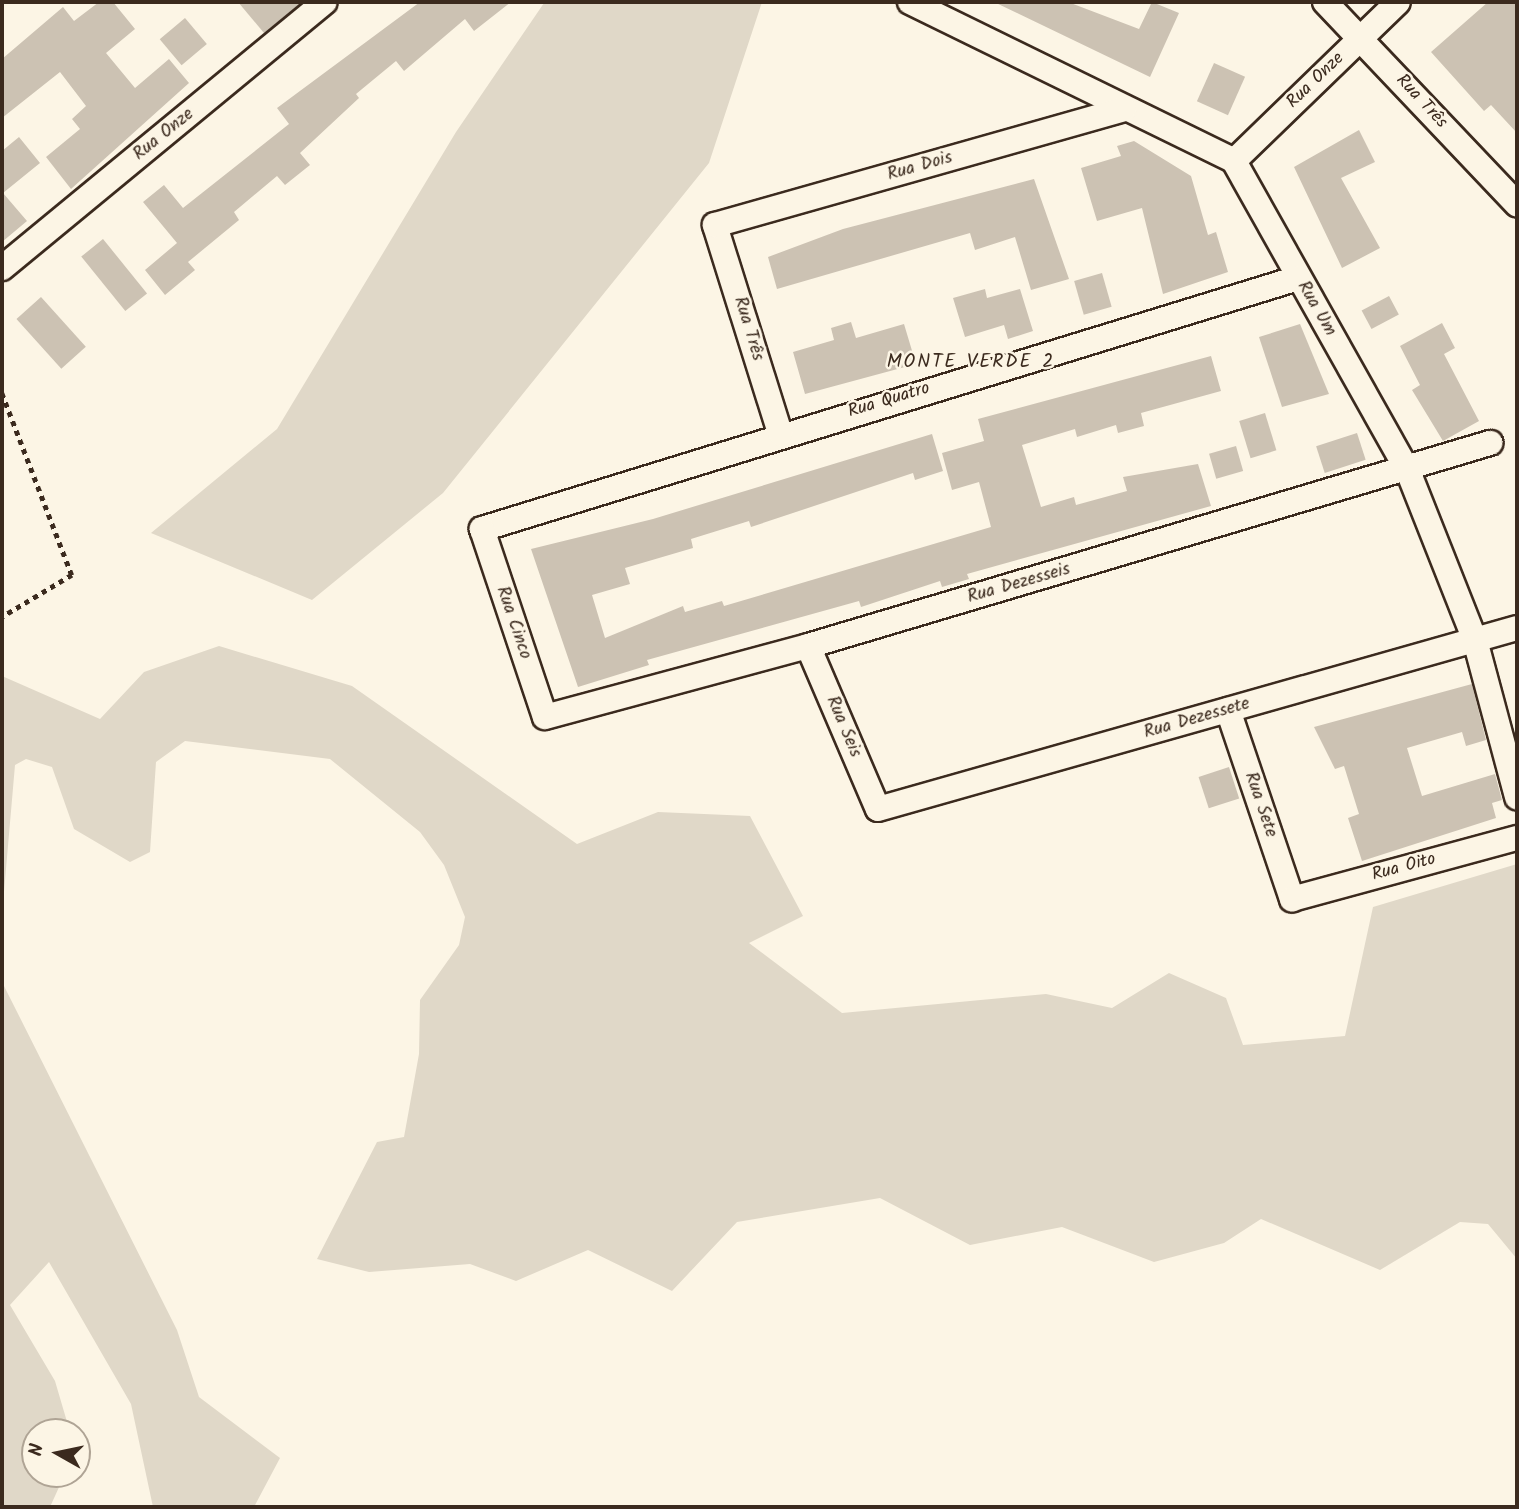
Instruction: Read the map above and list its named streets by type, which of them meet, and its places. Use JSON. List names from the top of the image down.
{
  "streets": {
    "street": [
      "Rua Onze",
      "Rua Três",
      "Rua Dois",
      "Rua Um",
      "Rua Quatro",
      "Rua Dezesseis",
      "Rua Cinco",
      "Rua Dezessete",
      "Rua Seis",
      "Rua Sete",
      "Rua Oito"
    ]
  },
  "crossings": [
    ["Rua Onze", "Rua Três"],
    ["Rua Onze", "Rua Um"],
    ["Rua Três", "Rua Dois"],
    ["Rua Três", "Rua Quatro"],
    ["Rua Um", "Rua Quatro"],
    ["Rua Um", "Rua Dezesseis"],
    ["Rua Um", "Rua Dezessete"],
    ["Rua Quatro", "Rua Cinco"],
    ["Rua Dezesseis", "Rua Cinco"],
    ["Rua Dezesseis", "Rua Seis"],
    ["Rua Dezessete", "Rua Seis"],
    ["Rua Dezessete", "Rua Sete"],
    ["Rua Sete", "Rua Oito"]
  ],
  "districts": ["MONTE VERDE 2"],
  "north": "left"
}
